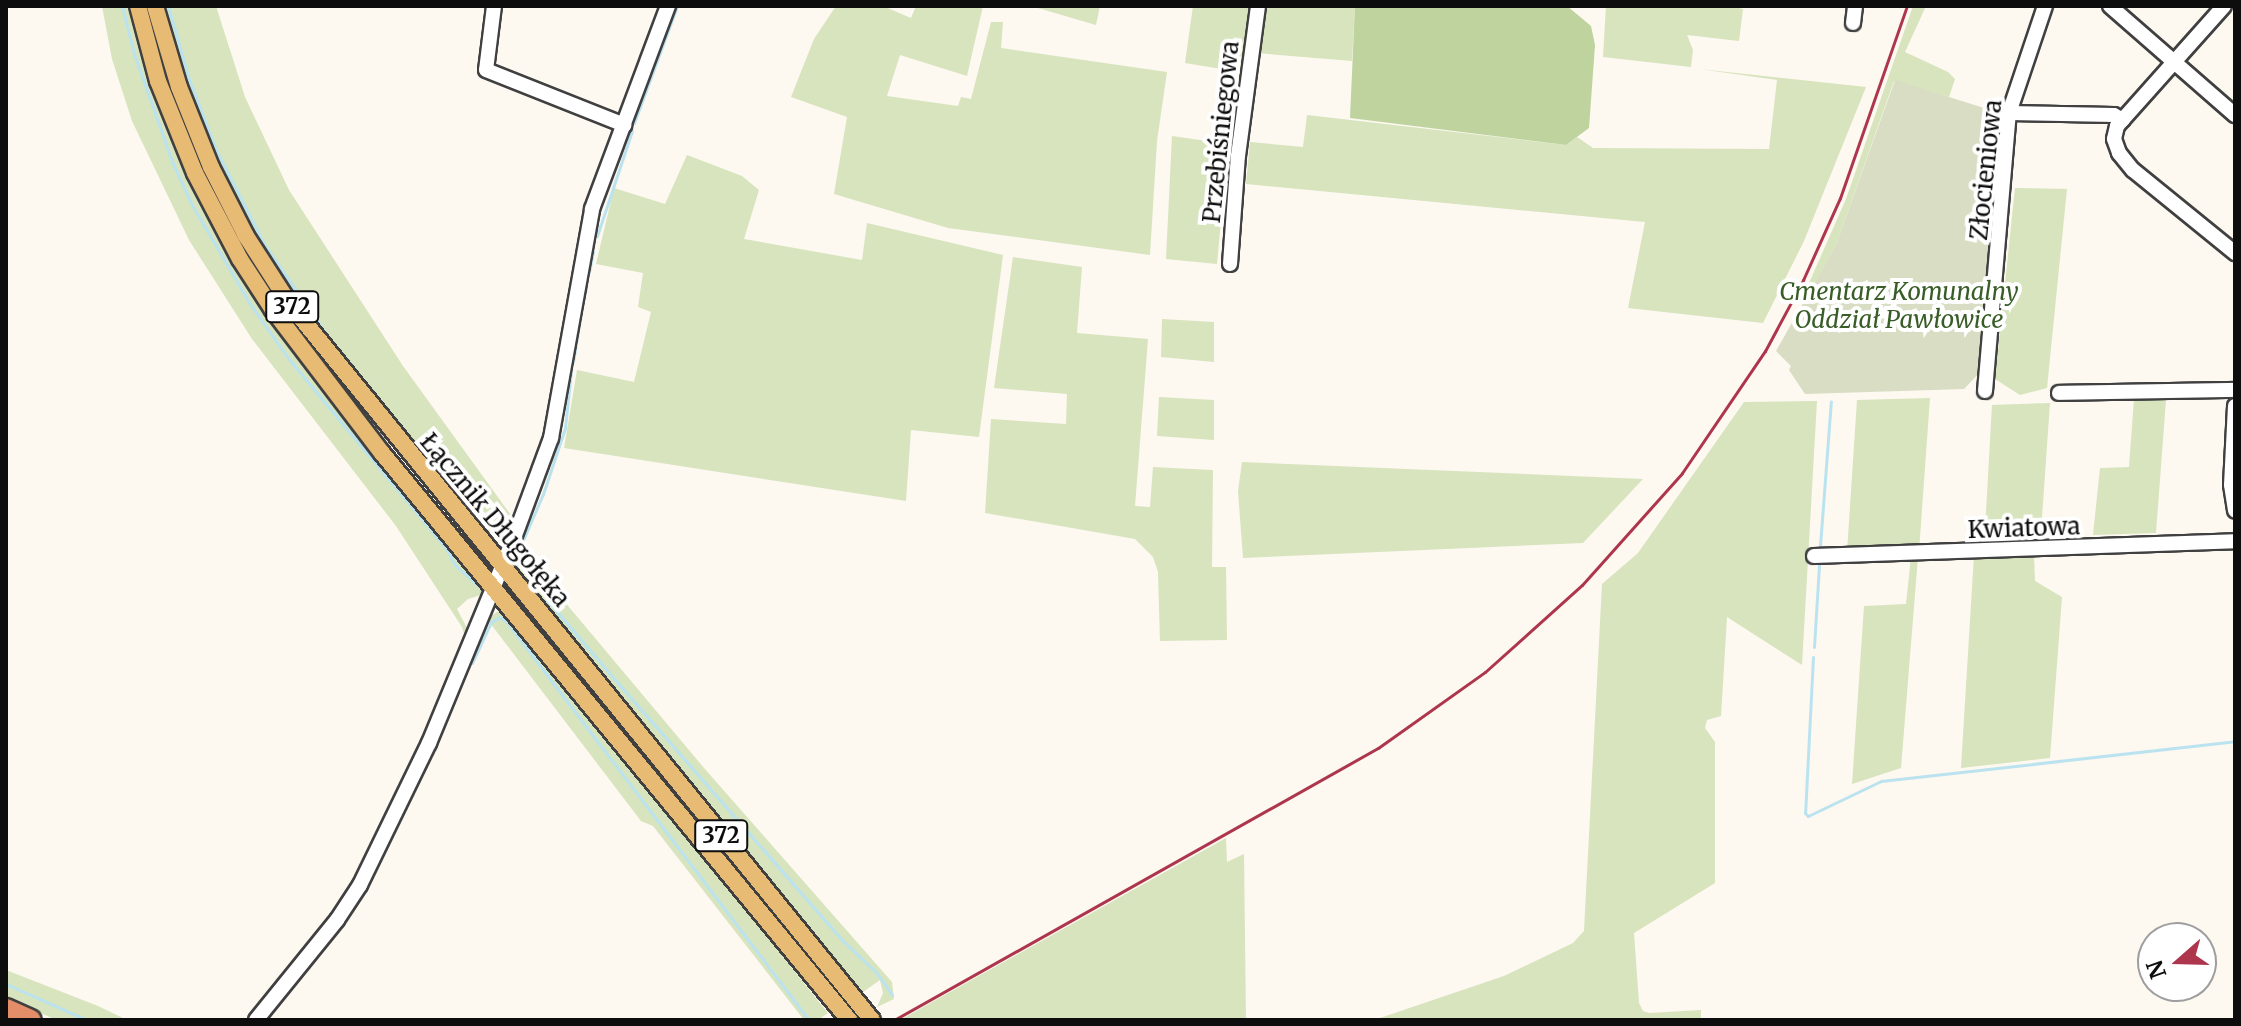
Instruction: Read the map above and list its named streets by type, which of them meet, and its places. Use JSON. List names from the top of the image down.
{
  "streets": {
    "main road": ["372", "Łącznik Długołęka"],
    "street": ["Przebiśniegowa", "Złocieniowa", "Kwiatowa"]
  },
  "parks": ["Cmentarz Komunalny Oddział Pawłowice"],
  "north": "left"
}
